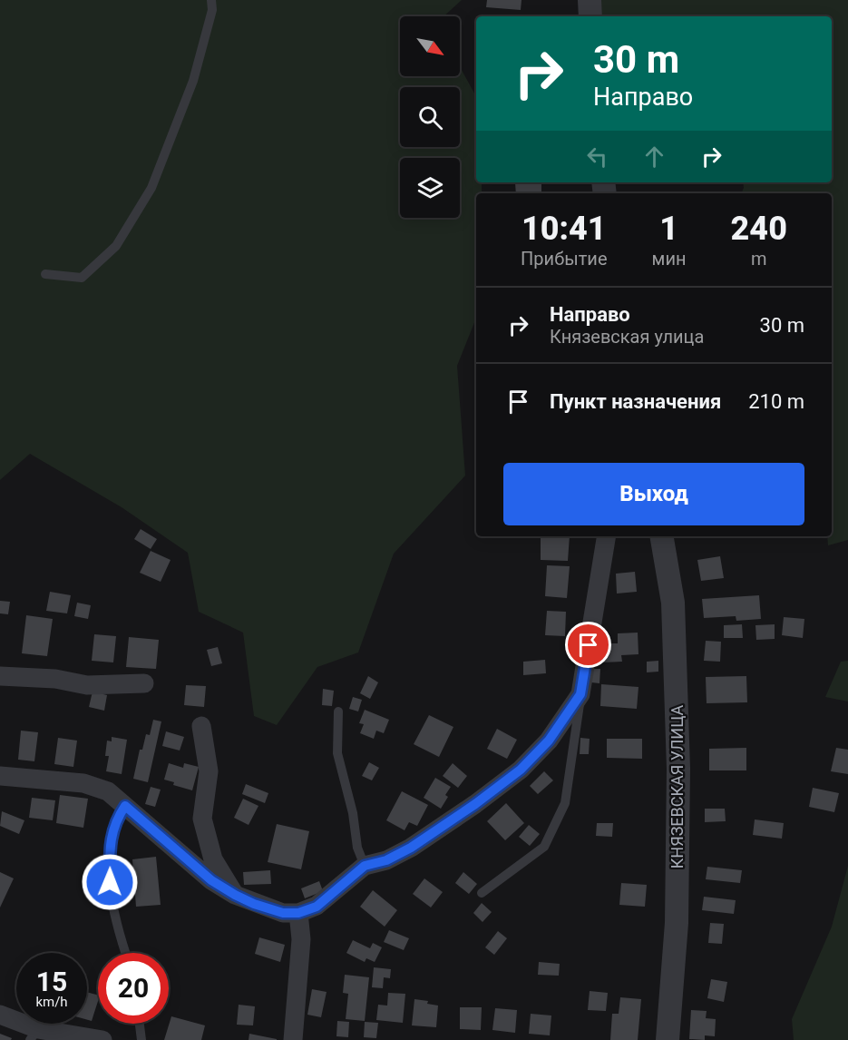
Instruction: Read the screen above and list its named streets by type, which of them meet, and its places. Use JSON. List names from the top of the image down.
{
  "streets": {
    "street": ["КНЯЗЕВСКАЯ УЛИЦА"]
  },
  "north": "bottom right",
  "page": {
    "turn": ["30 m", "Направо"],
    "eta": [
      "10:41",
      "Прибытие",
      "1",
      "мин",
      "240",
      "m"
    ],
    "list": [
      {
        "name": "Направо",
        "note": "Князевская улица",
        "value": "30 m"
      },
      {
        "name": "Пункт назначения",
        "value": "210 m"
      }
    ],
    "buttons": "Выход",
    "speed": "15 km/h",
    "limit": "20"
  }
}
